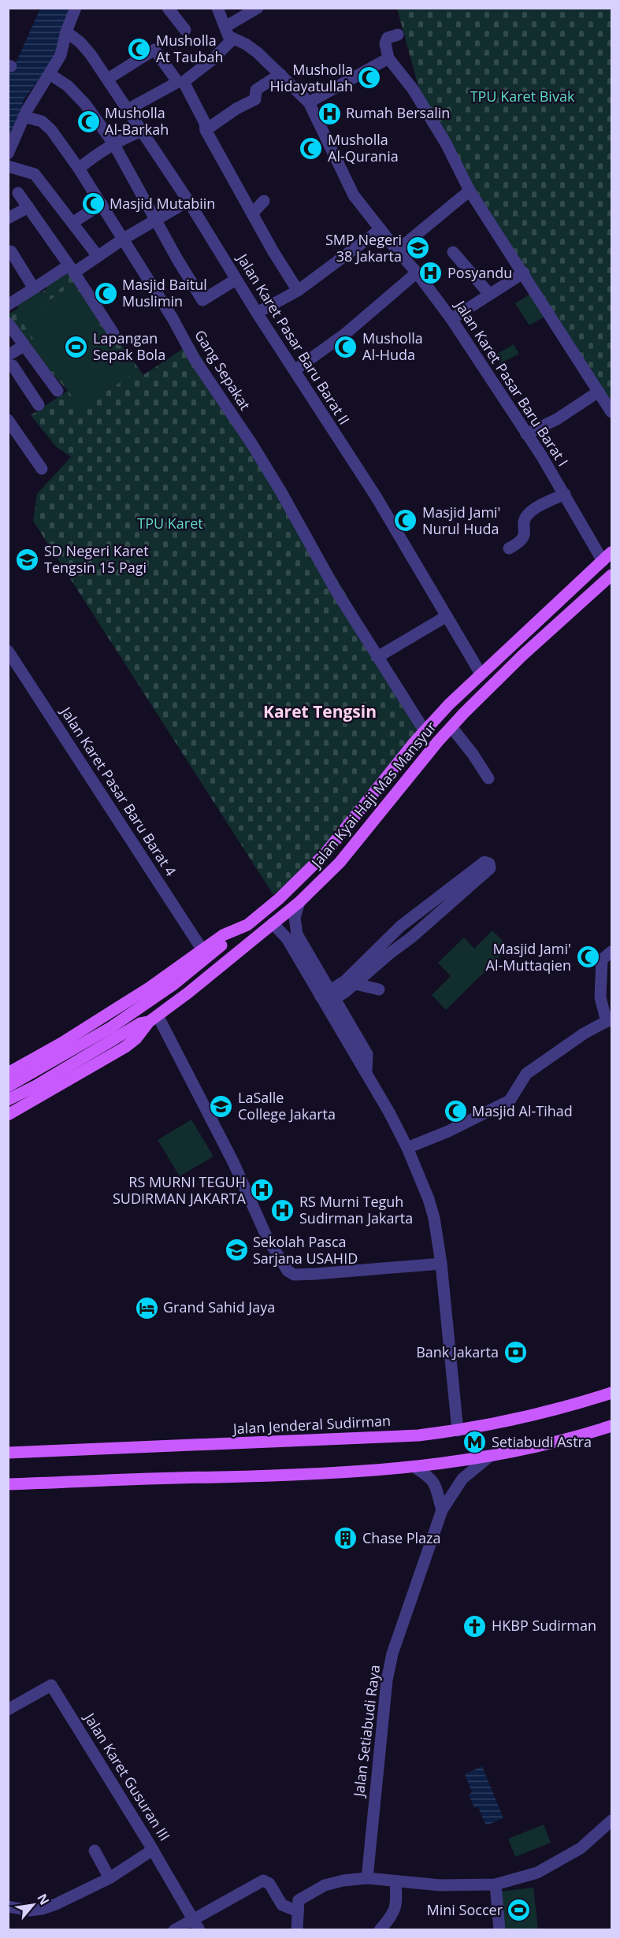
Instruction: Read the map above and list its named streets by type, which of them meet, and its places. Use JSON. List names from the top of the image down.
{
  "streets": {
    "main road": ["Jalan Kyai Haji Mas Mansyur", "Jalan Jenderal Sudirman"],
    "street": [
      "Jalan Karet Pasar Baru Barat II",
      "Gang Sepakat",
      "Jalan Karet Pasar Baru Barat I",
      "Jalan Karet Pasar Baru Barat 4",
      "Jalan Setiabudi Raya",
      "Jalan Karet Gusuran III"
    ]
  },
  "crossings": [
    ["Jalan Karet Pasar Baru Barat II", "Jalan Kyai Haji Mas Mansyur"],
    ["Gang Sepakat", "Jalan Kyai Haji Mas Mansyur"],
    ["Jalan Karet Pasar Baru Barat I", "Jalan Kyai Haji Mas Mansyur"],
    ["Jalan Karet Pasar Baru Barat 4", "Jalan Kyai Haji Mas Mansyur"]
  ],
  "districts": ["Karet Tengsin"],
  "parks": ["TPU Karet Bivak", "TPU Karet"],
  "places": {
    "mosque": [
      "Musholla At Taubah",
      "Musholla Hidayatullah",
      "Musholla Al-Barkah",
      "Musholla Al-Qurania",
      "Masjid Mutabiin",
      "Masjid Baitul Muslimin",
      "Musholla Al-Huda",
      "Masjid Jami' Nurul Huda",
      "Masjid Jami' Al-Muttaqien",
      "Masjid Al-Tihad"
    ],
    "hospital": [
      "Rumah Bersalin",
      "Posyandu",
      "RS MURNI TEGUH SUDIRMAN JAKARTA",
      "RS Murni Teguh Sudirman Jakarta"
    ],
    "school or university": [
      "SMP Negeri 38 Jakarta",
      "SD Negeri Karet Tengsin 15 Pagi",
      "LaSalle College Jakarta",
      "Sekolah Pasca Sarjana USAHID"
    ],
    "sports": ["Lapangan Sepak Bola", "Mini Soccer"],
    "hotel": ["Grand Sahid Jaya"],
    "bank": ["Bank Jakarta"],
    "metro station": ["Setiabudi Astra"],
    "building": ["Chase Plaza"],
    "church": ["HKBP Sudirman"]
  },
  "north": "top right"
}
